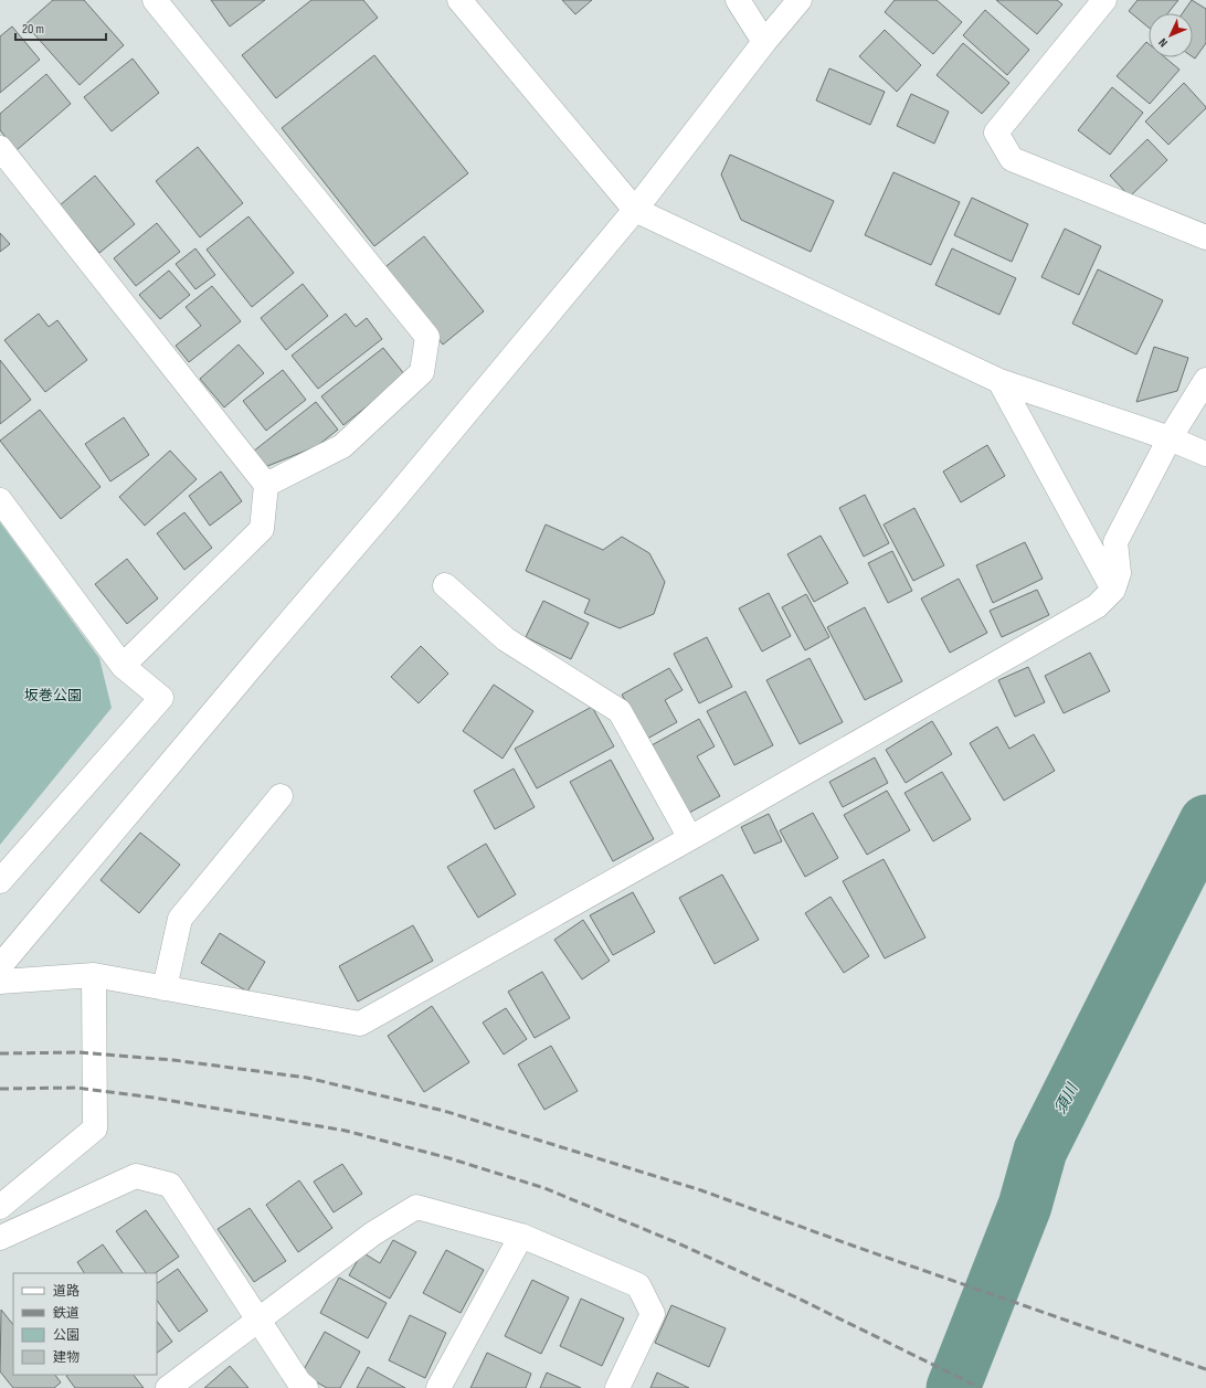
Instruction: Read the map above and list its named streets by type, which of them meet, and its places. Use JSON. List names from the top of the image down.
{
  "water": ["須川"],
  "parks": ["坂巻公園"],
  "legend": [
    "道路",
    "鉄道",
    "公園",
    "建物"
  ],
  "scale_bar": "20 m",
  "north": "bottom left"
}
